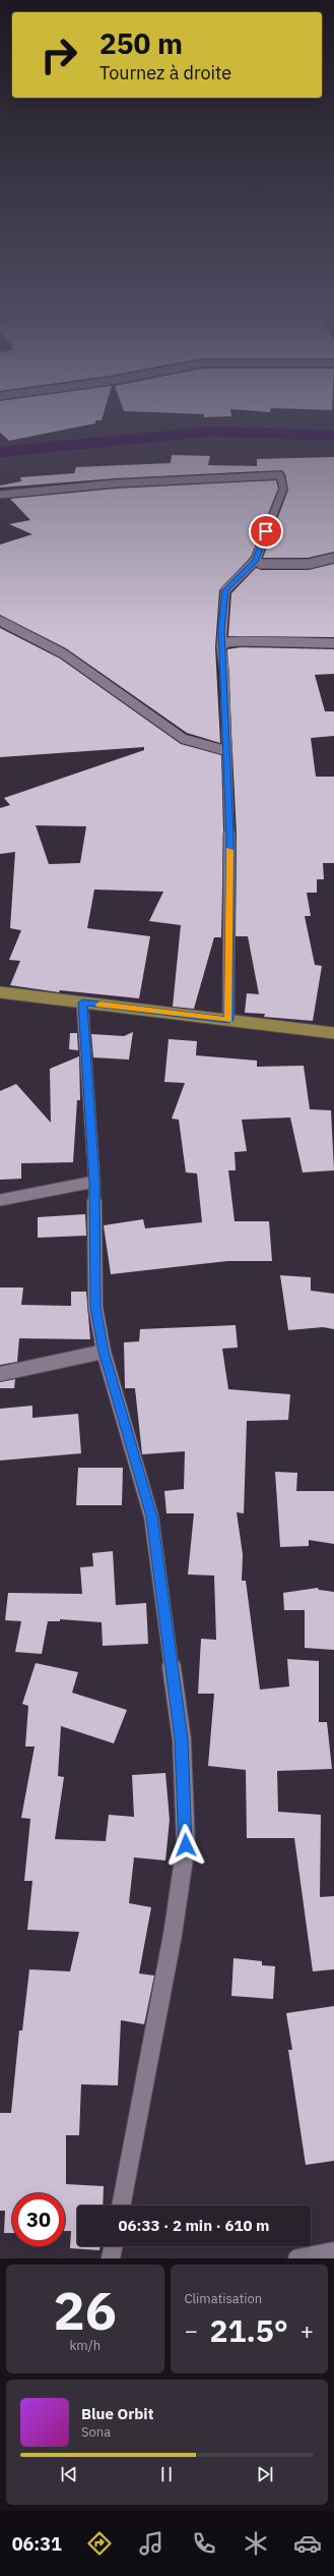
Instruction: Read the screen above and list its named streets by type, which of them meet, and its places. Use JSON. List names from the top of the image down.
{
  "page": {
    "turn": ["250 m", "Tournez à droite"],
    "limit": "30",
    "trip": "06:33 · 2 min · 610 m",
    "tile": [
      ["26", "km/h"],
      "Climatisation"
    ],
    "heat": ["−", "21.5°", "+"],
    "song": ["Blue Orbit", "Sona"],
    "tabs": "06:31"
  }
}
